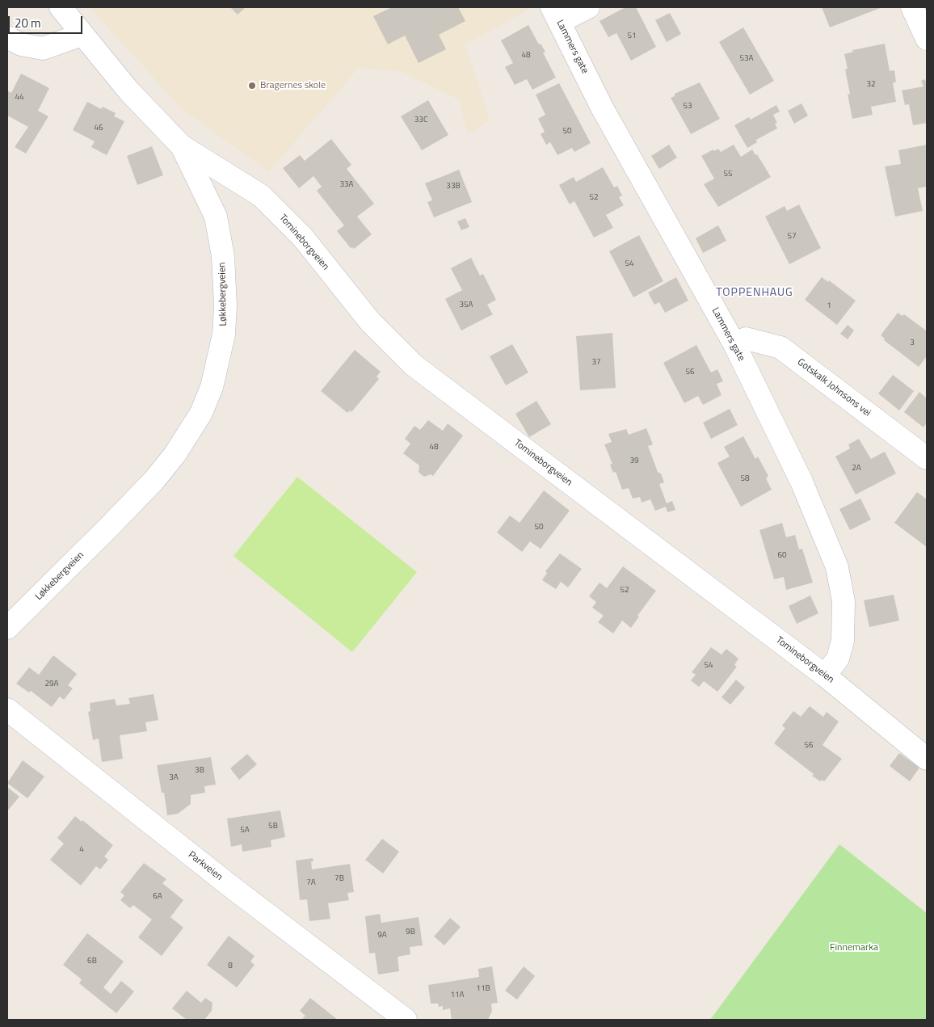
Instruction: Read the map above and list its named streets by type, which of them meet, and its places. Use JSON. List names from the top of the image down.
{
  "streets": {
    "street": [
      "Lammers gate",
      "Tomineborgveien",
      "Løkkebergveien",
      "Gotskalk Johnsons vei",
      "Parkveien"
    ]
  },
  "crossings": [
    ["Lammers gate", "Tomineborgveien"],
    ["Lammers gate", "Gotskalk Johnsons vei"],
    ["Tomineborgveien", "Løkkebergveien"]
  ],
  "districts": ["TOPPENHAUG"],
  "parks": ["Finnemarka"],
  "places": ["Bragernes skole"],
  "house_numbers": [
    "51",
    "48",
    "53A",
    "32",
    "44",
    "53",
    "33C",
    "46",
    "50",
    "55",
    "33A",
    "33B",
    "52",
    "57",
    "54",
    "35A",
    "1",
    "3",
    "37",
    "56",
    "48",
    "39",
    "2A",
    "58",
    "50",
    "60",
    "52",
    "54",
    "29A",
    "56",
    "3B",
    "3A",
    "5B",
    "5A",
    "4",
    "7B",
    "7A",
    "6A",
    "9B",
    "9A",
    "6B",
    "8",
    "11B",
    "11A"
  ],
  "scale_bar": "20 m"
}
